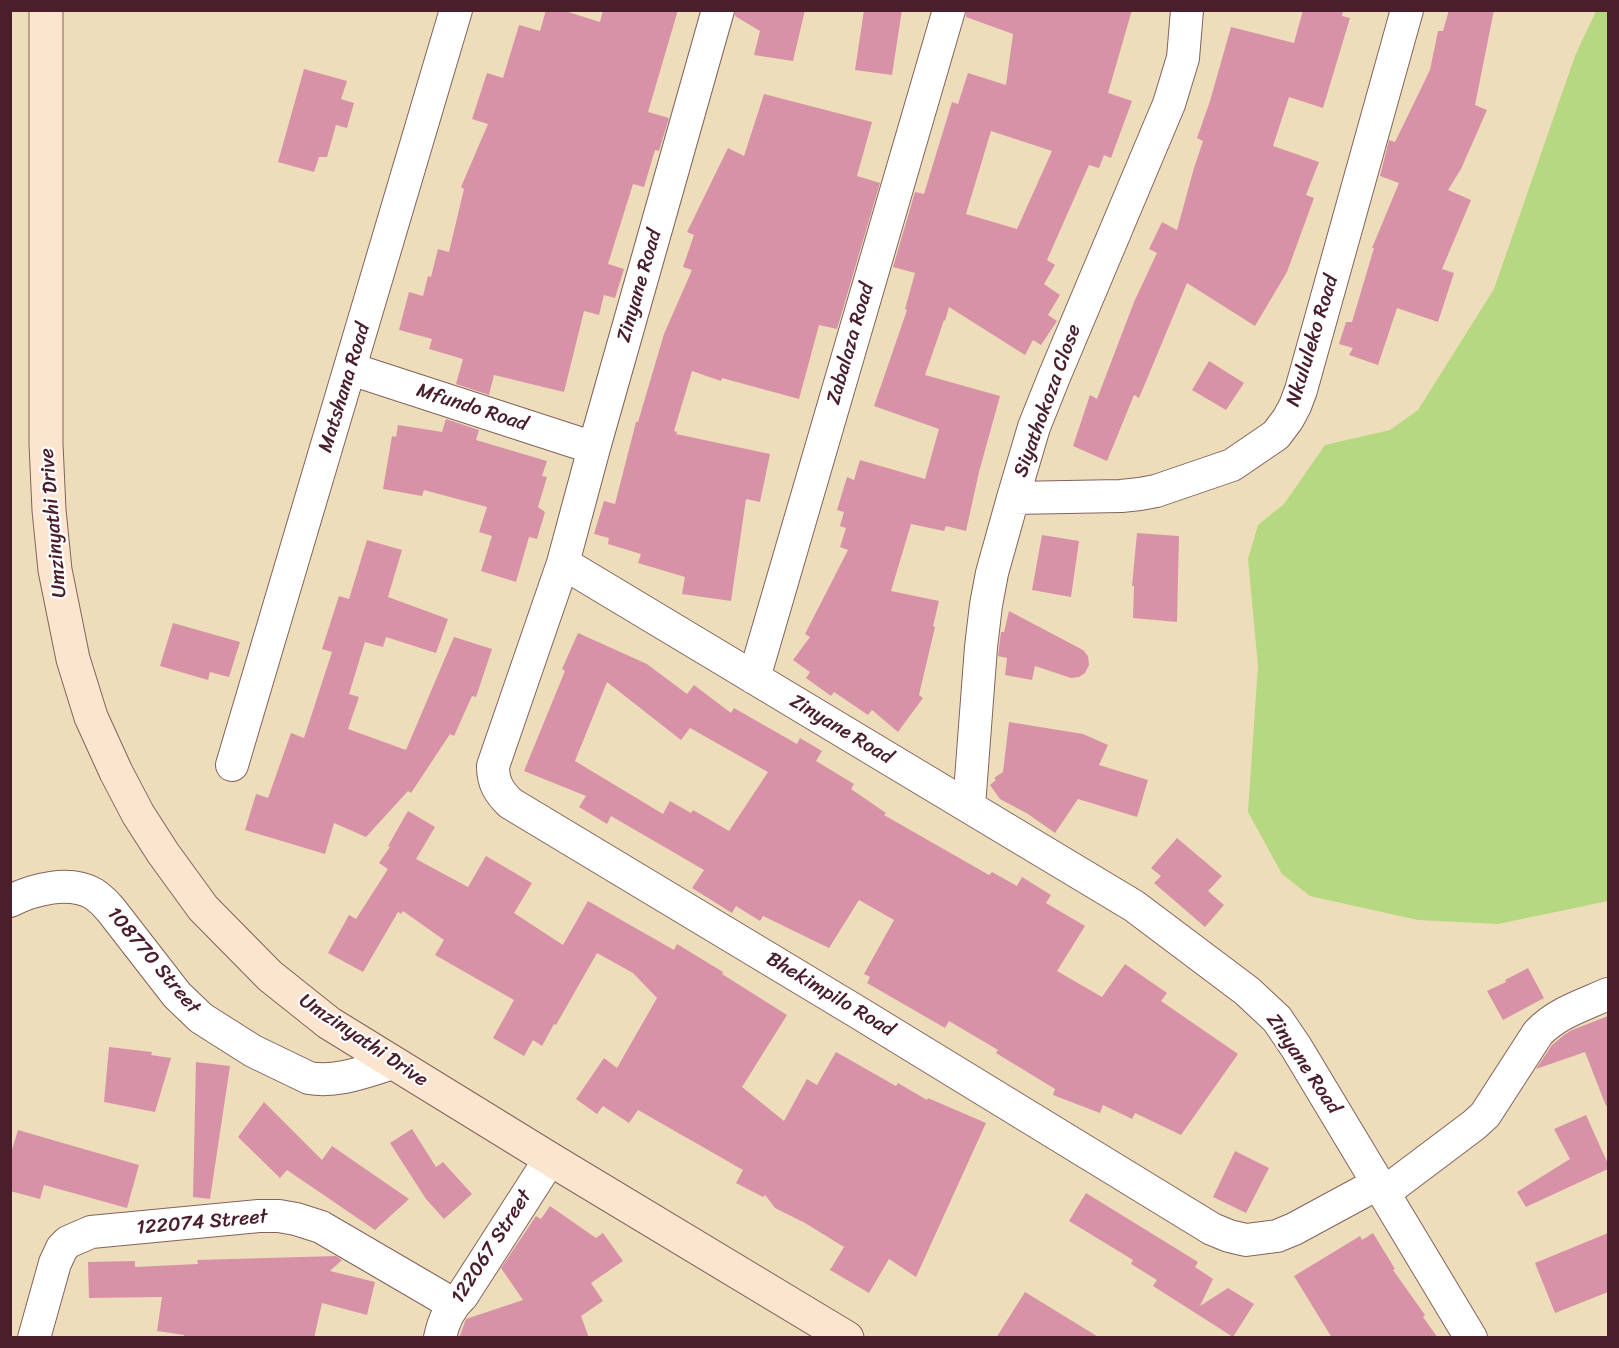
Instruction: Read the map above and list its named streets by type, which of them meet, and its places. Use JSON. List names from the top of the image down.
{
  "streets": {
    "street": [
      "Zinyane Road",
      "Nkululeko Road",
      "Zabalaza Road",
      "Matshana Road",
      "Siyathokoza Close",
      "Mfundo Road",
      "Umzinyathi Drive",
      "108770 Street",
      "Bhekimpilo Road",
      "122074 Street",
      "122067 Street"
    ]
  },
  "crossings": [
    ["Zinyane Road", "Zabalaza Road"],
    ["Zinyane Road", "Siyathokoza Close"],
    ["Zinyane Road", "Mfundo Road"],
    ["Zinyane Road", "Bhekimpilo Road"],
    ["Nkululeko Road", "Siyathokoza Close"],
    ["Matshana Road", "Mfundo Road"],
    ["Umzinyathi Drive", "108770 Street"],
    ["Umzinyathi Drive", "122067 Street"],
    ["122074 Street", "122067 Street"]
  ]
}
